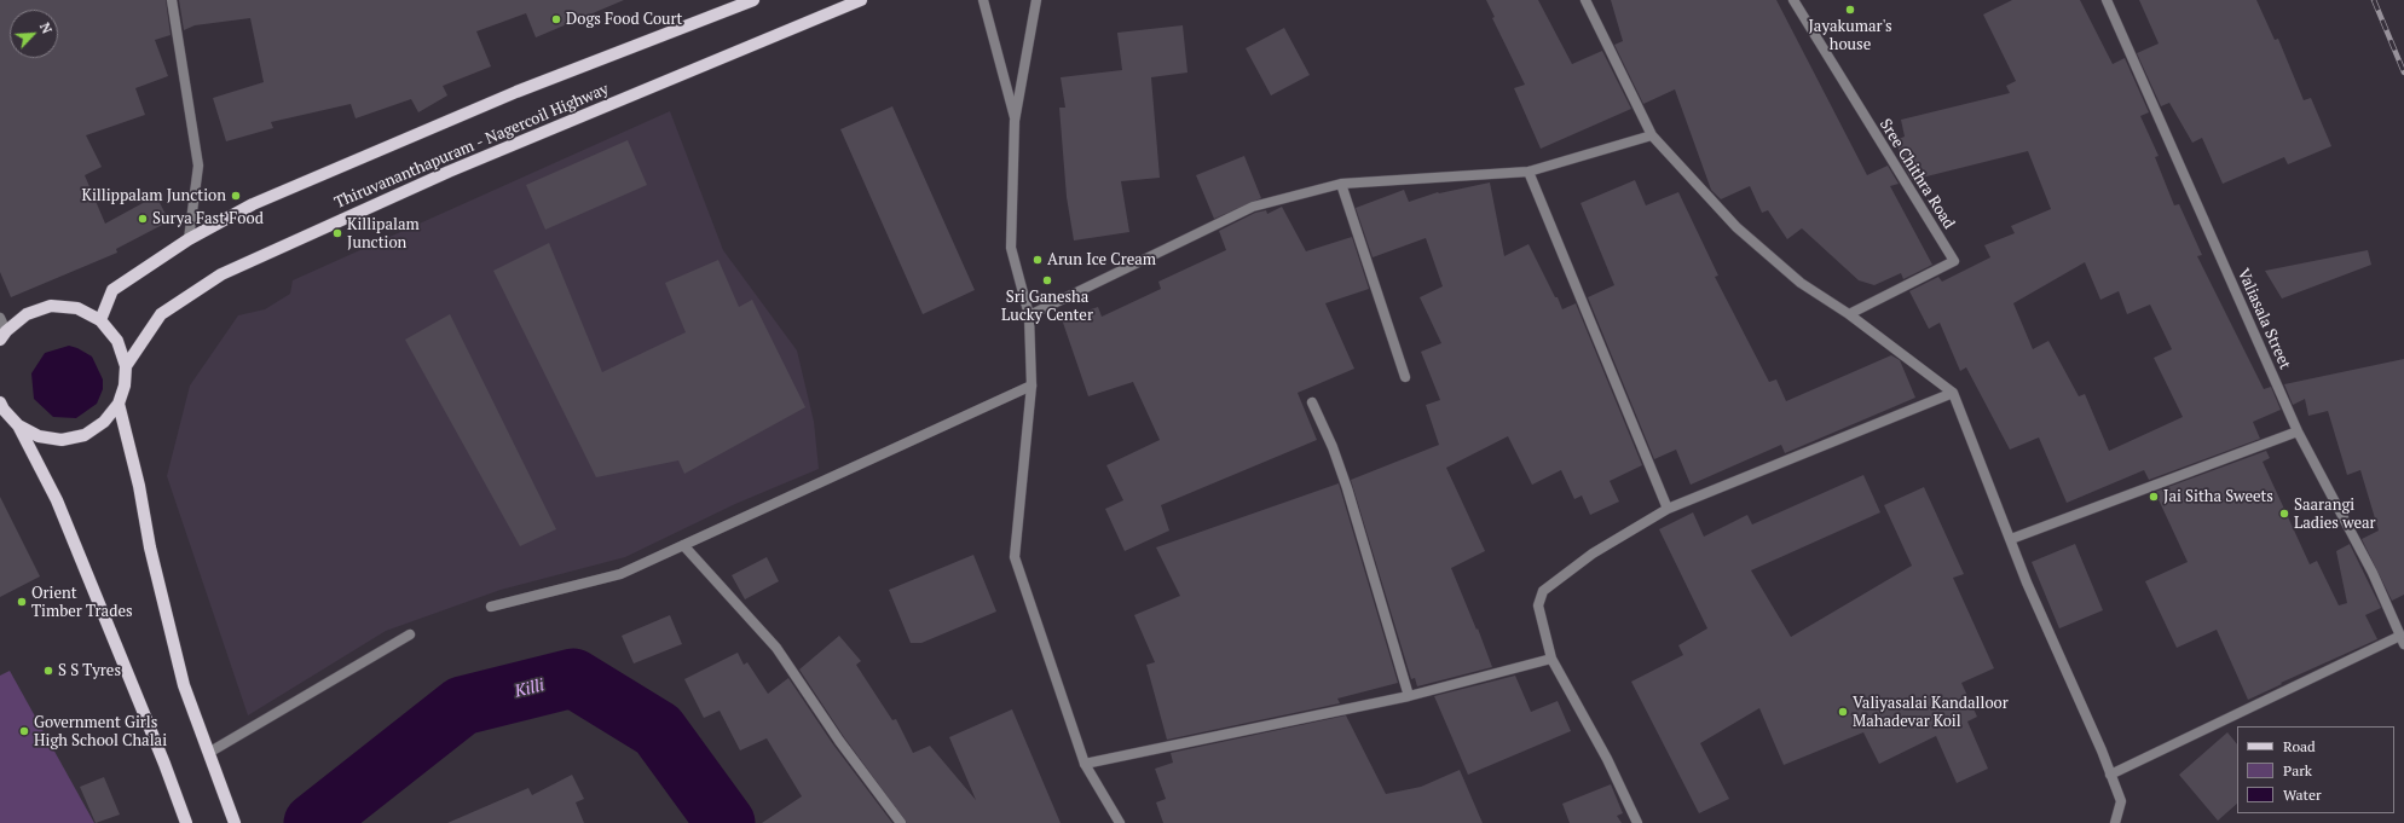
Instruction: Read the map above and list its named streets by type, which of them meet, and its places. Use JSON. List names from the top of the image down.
{
  "streets": {
    "main road": ["Thiruvananthapuram - Nagercoil Highway"],
    "street": ["Sree Chithra Road", "Valiasala Street"]
  },
  "water": ["Killi"],
  "places": [
    "Jayakumar's house",
    "Dogs Food Court",
    "Killippalam Junction",
    "Surya Fast Food",
    "Killipalam Junction",
    "Arun Ice Cream",
    "Sri Ganesha Lucky Center",
    "Jai Sitha Sweets",
    "Saarangi Ladies wear",
    "Orient Timber Trades",
    "S S Tyres",
    "Valiyasalai Kandalloor Mahadevar Koil",
    "Government Girls High School Chalai"
  ],
  "legend": ["Road", "Park", "Water"],
  "north": "top right"
}
